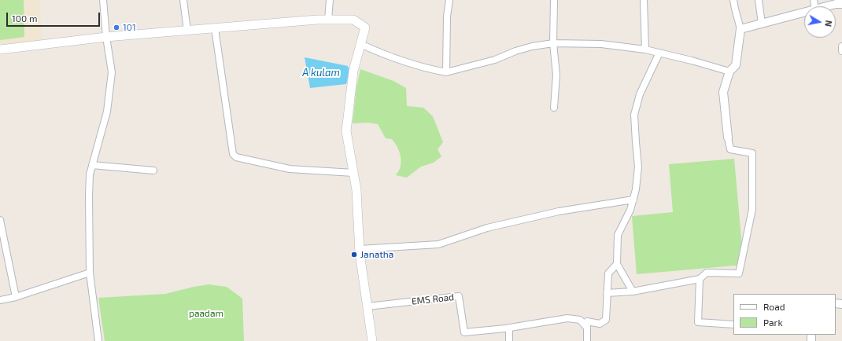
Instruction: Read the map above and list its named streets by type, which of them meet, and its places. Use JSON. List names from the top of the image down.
{
  "streets": {
    "street": ["EMS Road"]
  },
  "water": ["A kulam"],
  "parks": ["paadam"],
  "places": ["101", "Janatha"],
  "legend": ["Road", "Park"],
  "scale_bar": "100 m",
  "north": "right"
}
